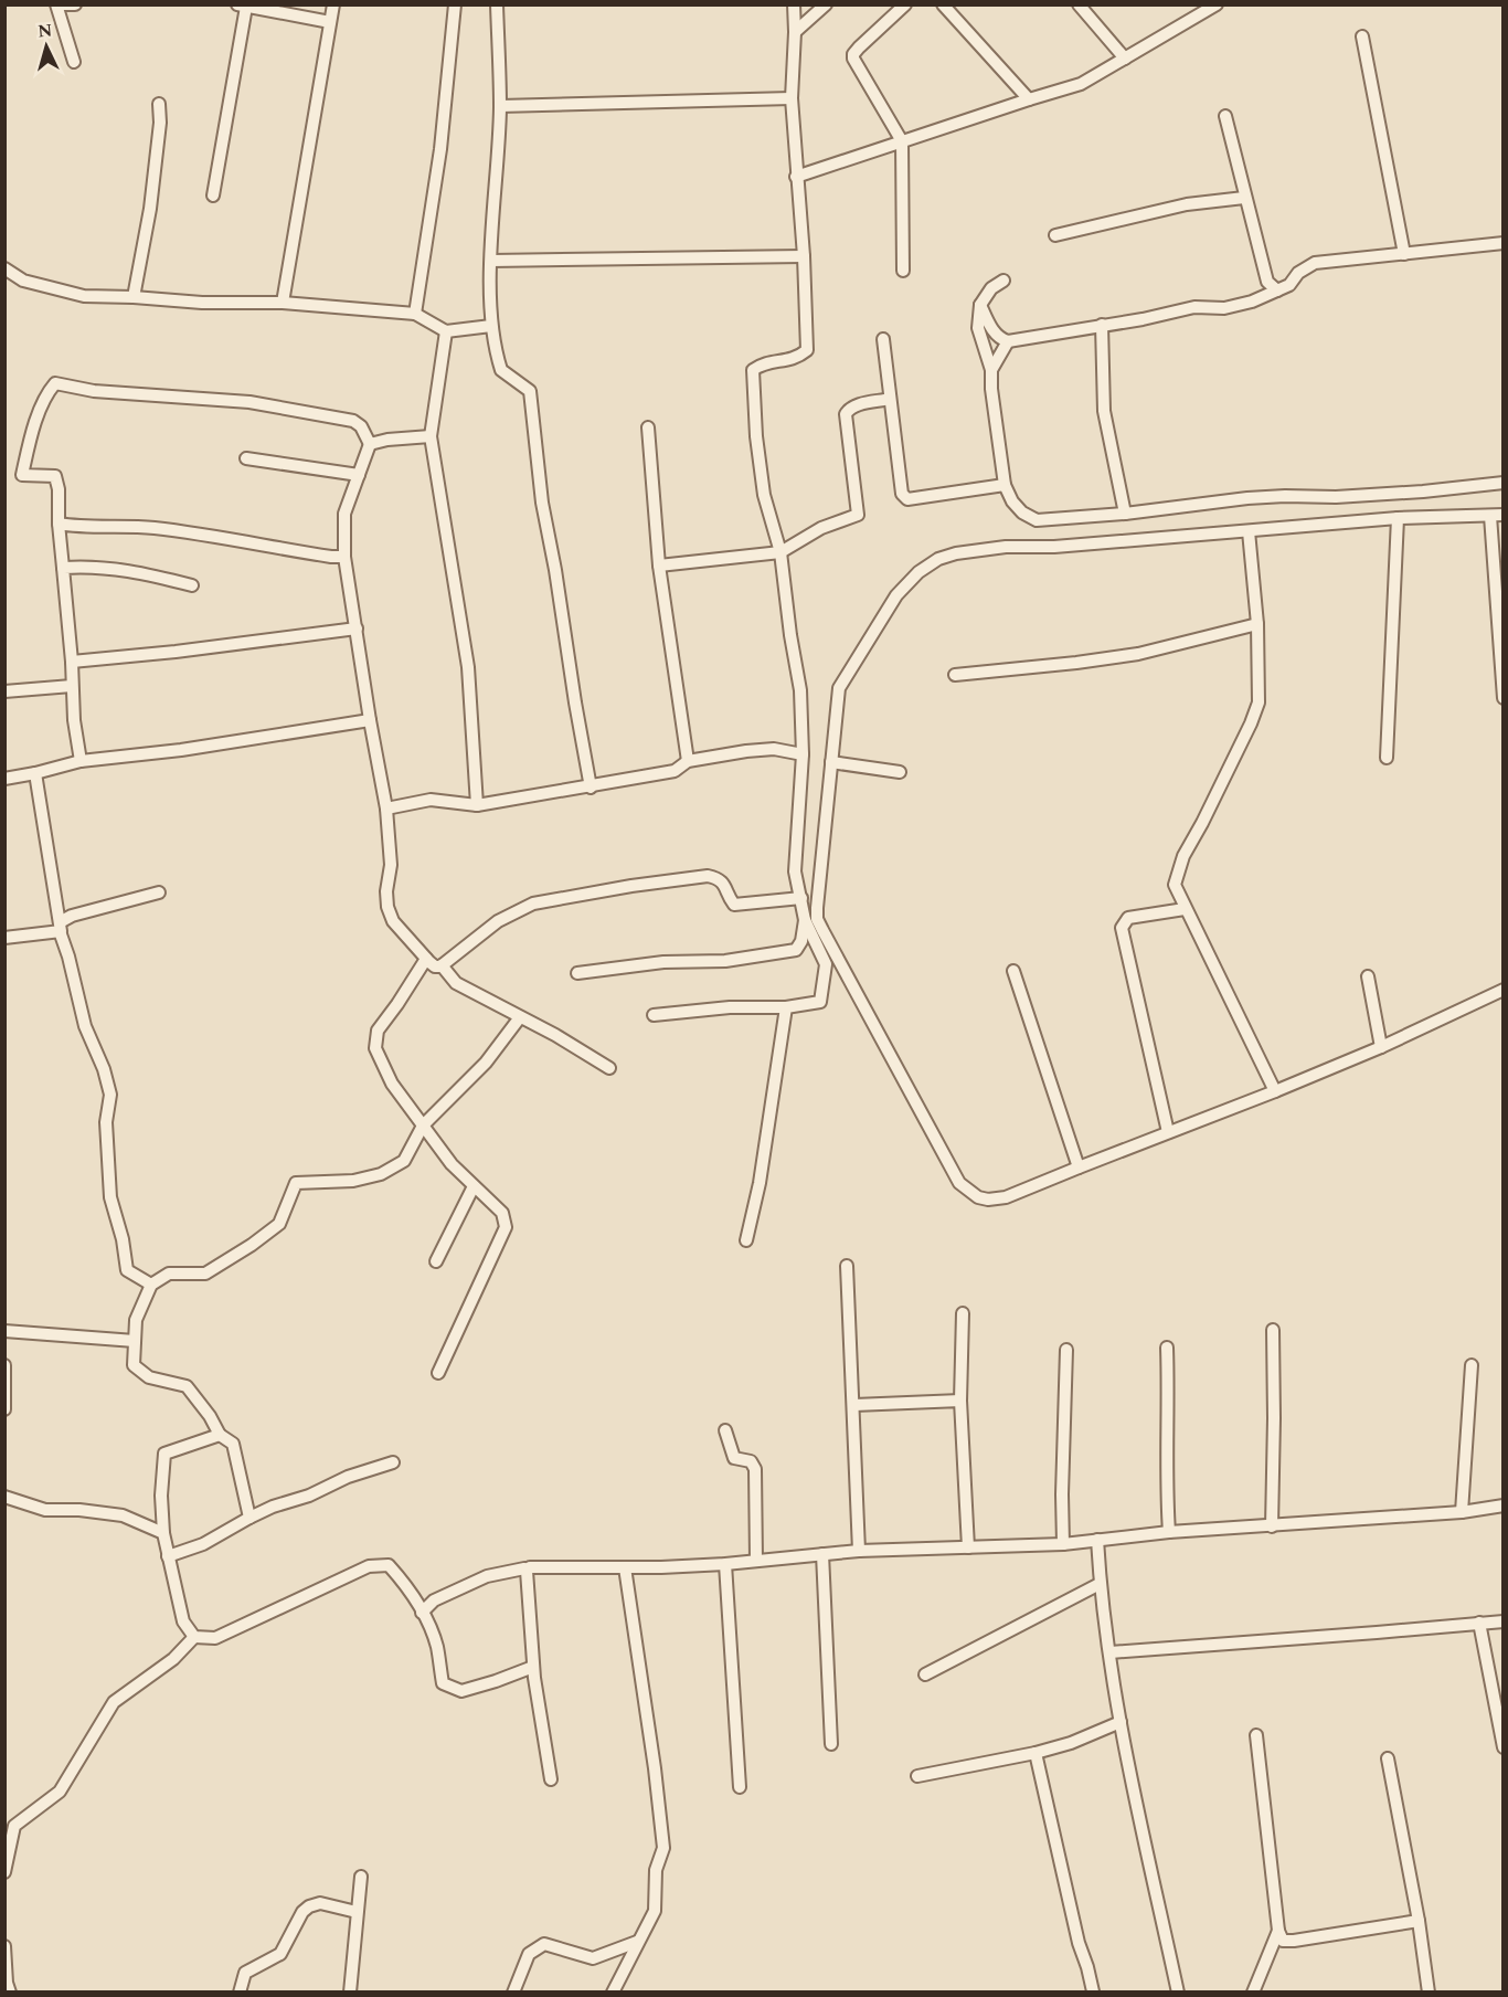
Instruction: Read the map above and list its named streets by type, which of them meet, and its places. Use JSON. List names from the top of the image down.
{
  "north": "top"
}
